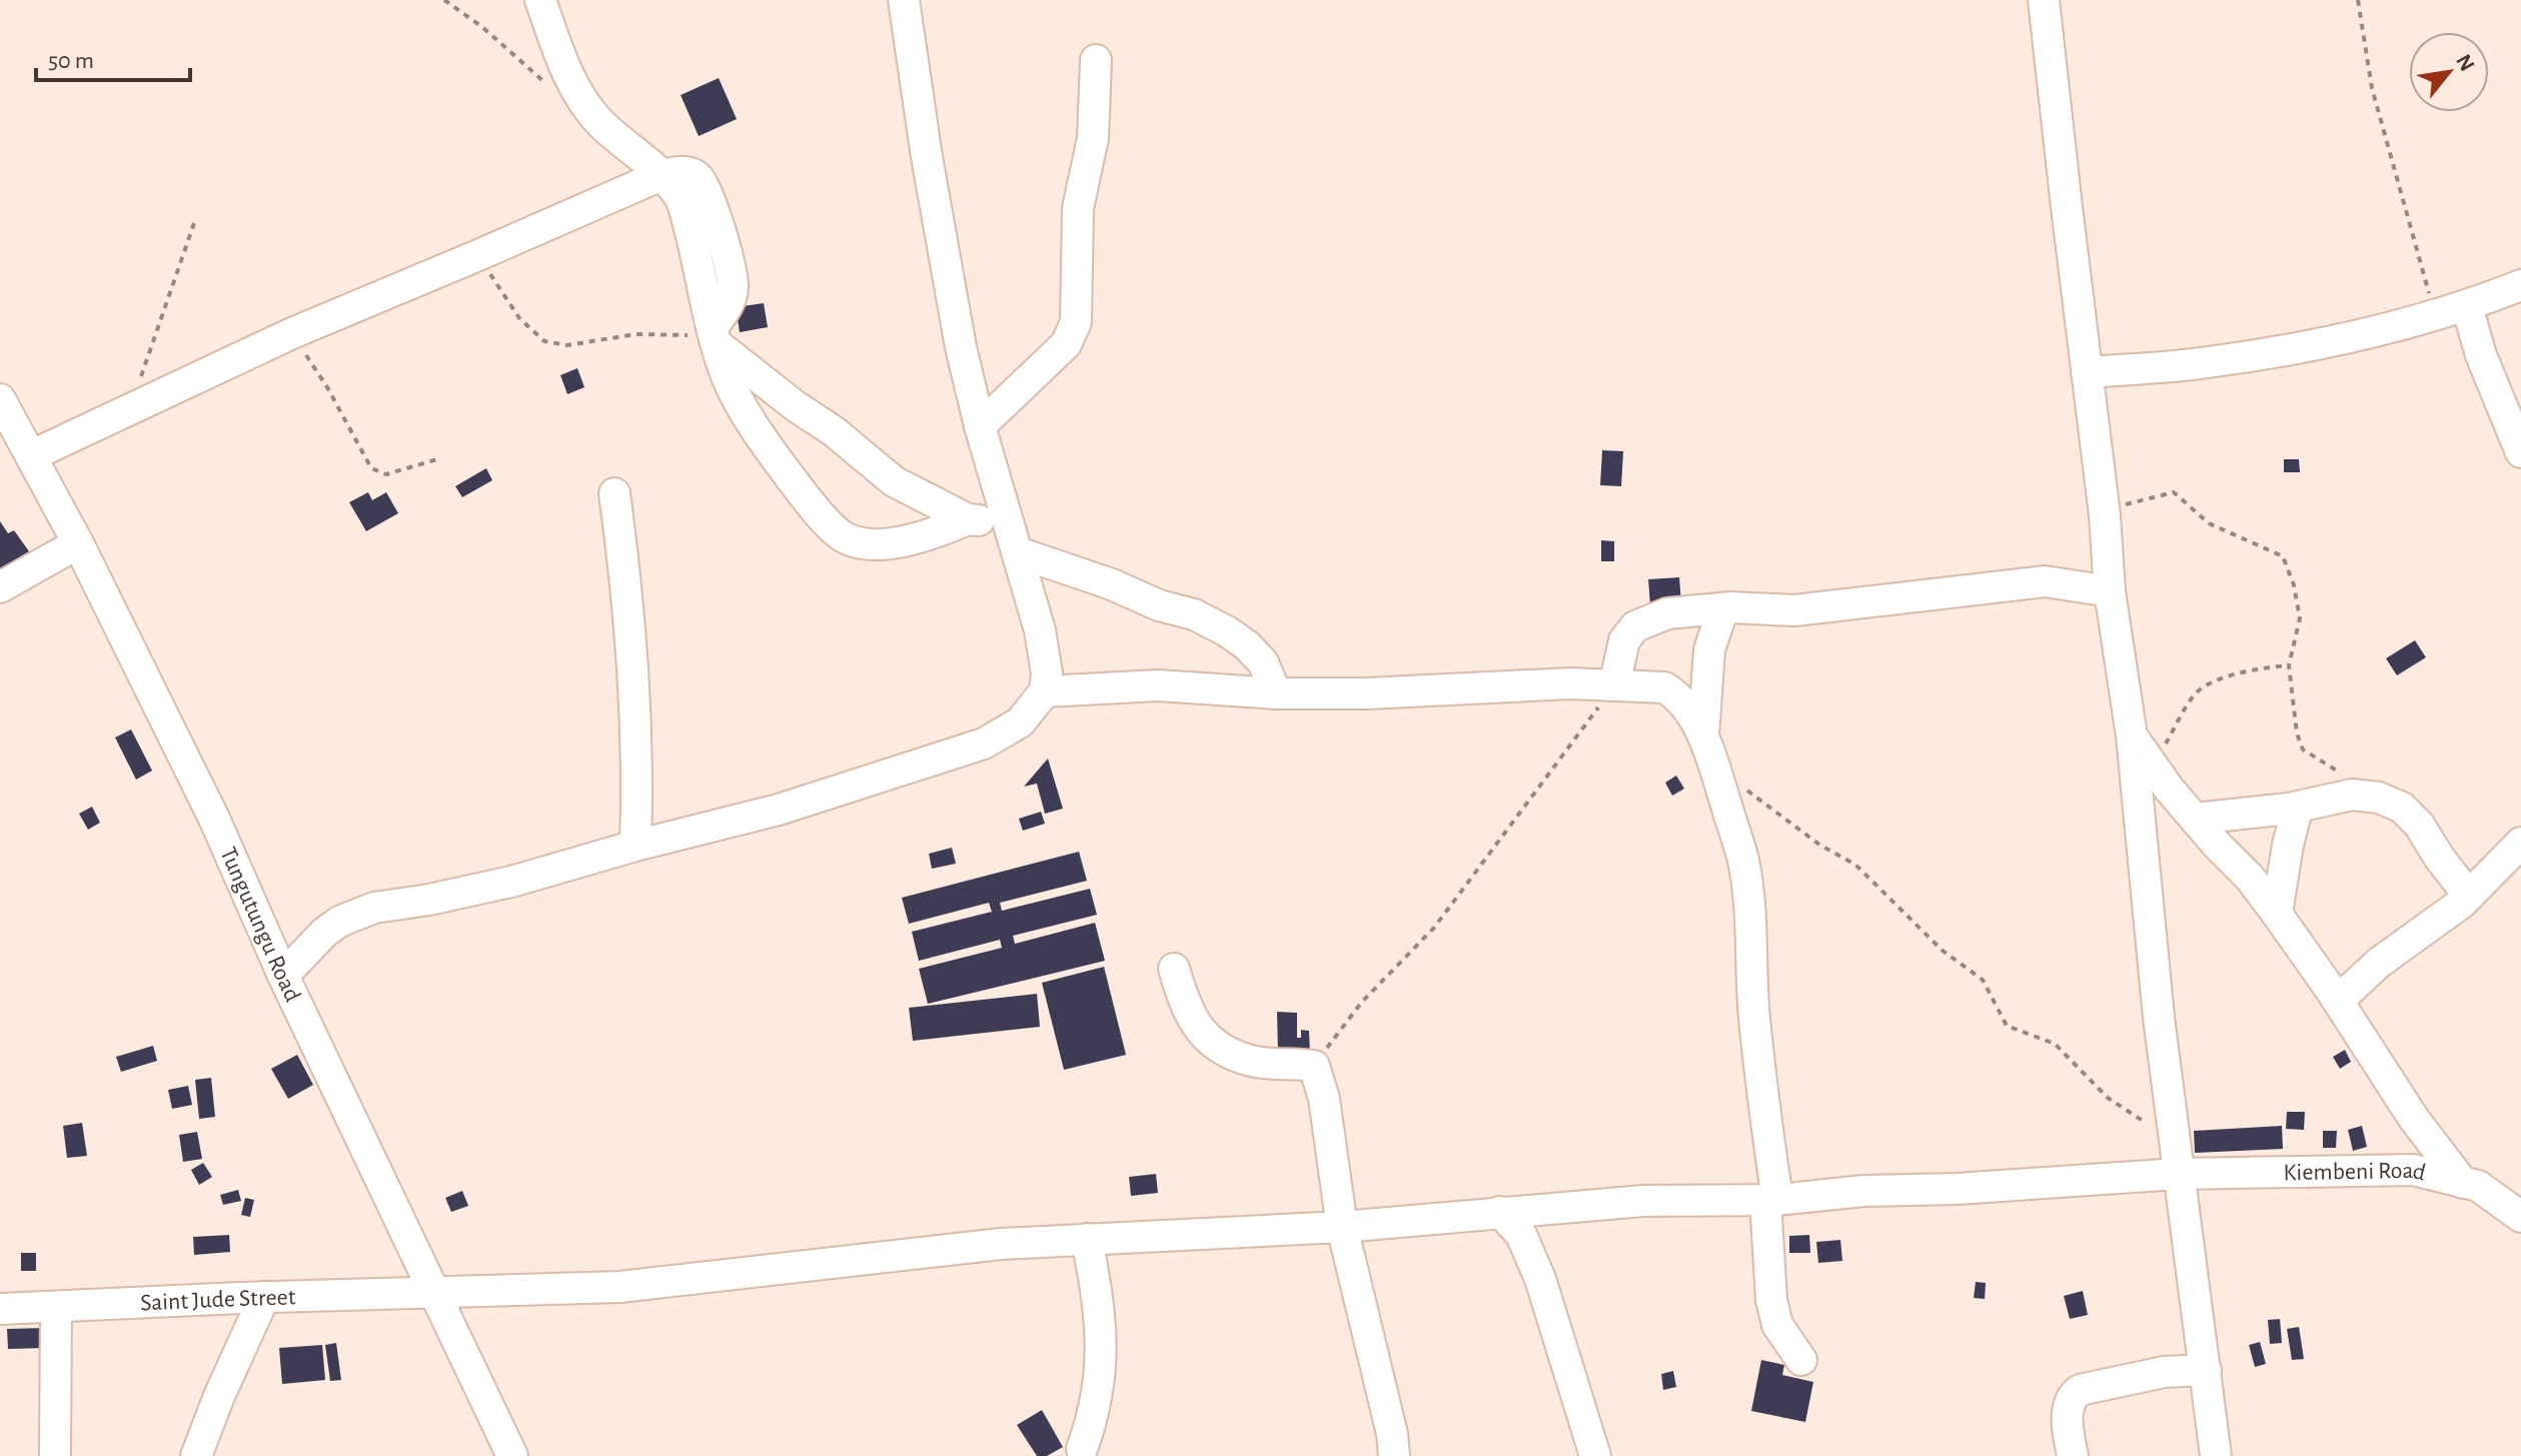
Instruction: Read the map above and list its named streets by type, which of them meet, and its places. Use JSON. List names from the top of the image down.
{
  "streets": {
    "street": ["Tungutungu Road", "Kiembeni Road", "Saint Jude Street"]
  },
  "crossings": [
    ["Tungutungu Road", "Saint Jude Street"],
    ["Kiembeni Road", "Saint Jude Street"]
  ],
  "scale_bar": "50 m",
  "north": "top right"
}
